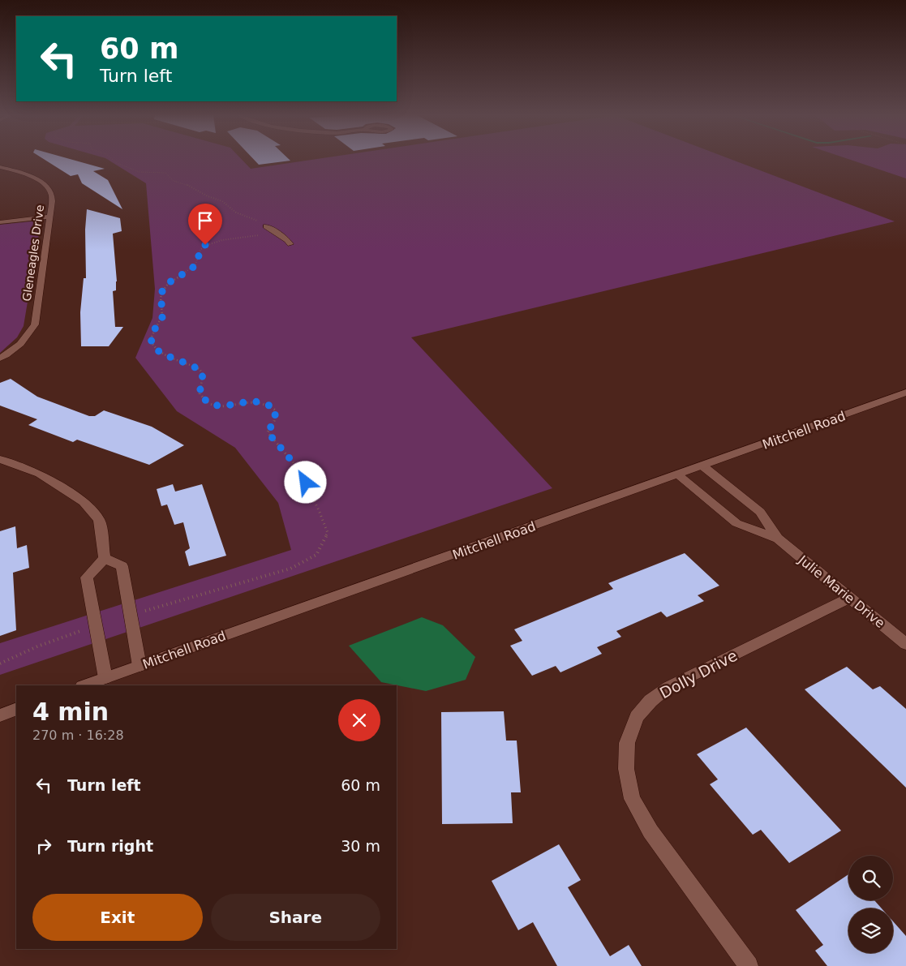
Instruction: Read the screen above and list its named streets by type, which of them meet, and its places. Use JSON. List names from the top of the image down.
{
  "streets": {
    "street": [
      "Gleneagles Drive",
      "Mitchell Road",
      "Julie Marie Drive",
      "Dolly Drive"
    ]
  },
  "crossings": [
    ["Mitchell Road", "Julie Marie Drive"],
    ["Julie Marie Drive", "Dolly Drive"]
  ],
  "page": {
    "turn": ["60 m", "Turn left"],
    "heading": ["4 min", "270 m · 16:28"],
    "list": [
      {
        "name": "Turn left",
        "value": "60 m"
      },
      {
        "name": "Turn right",
        "value": "30 m"
      }
    ],
    "buttons": ["Exit", "Share"]
  }
}
